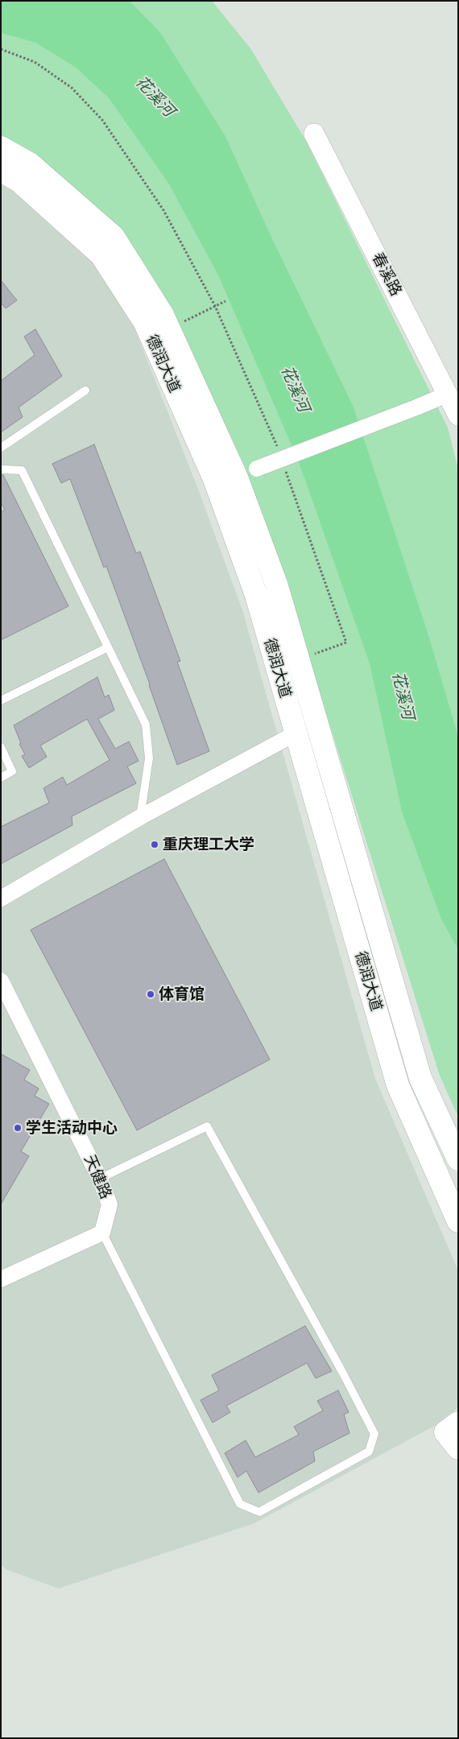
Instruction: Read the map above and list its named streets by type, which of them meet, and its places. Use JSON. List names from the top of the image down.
{
  "streets": {
    "main road": ["德润大道"],
    "street": ["春溪路", "天健路"]
  },
  "water": ["花溪河"],
  "places": ["重庆理工大学", "体育馆", "学生活动中心"]
}
